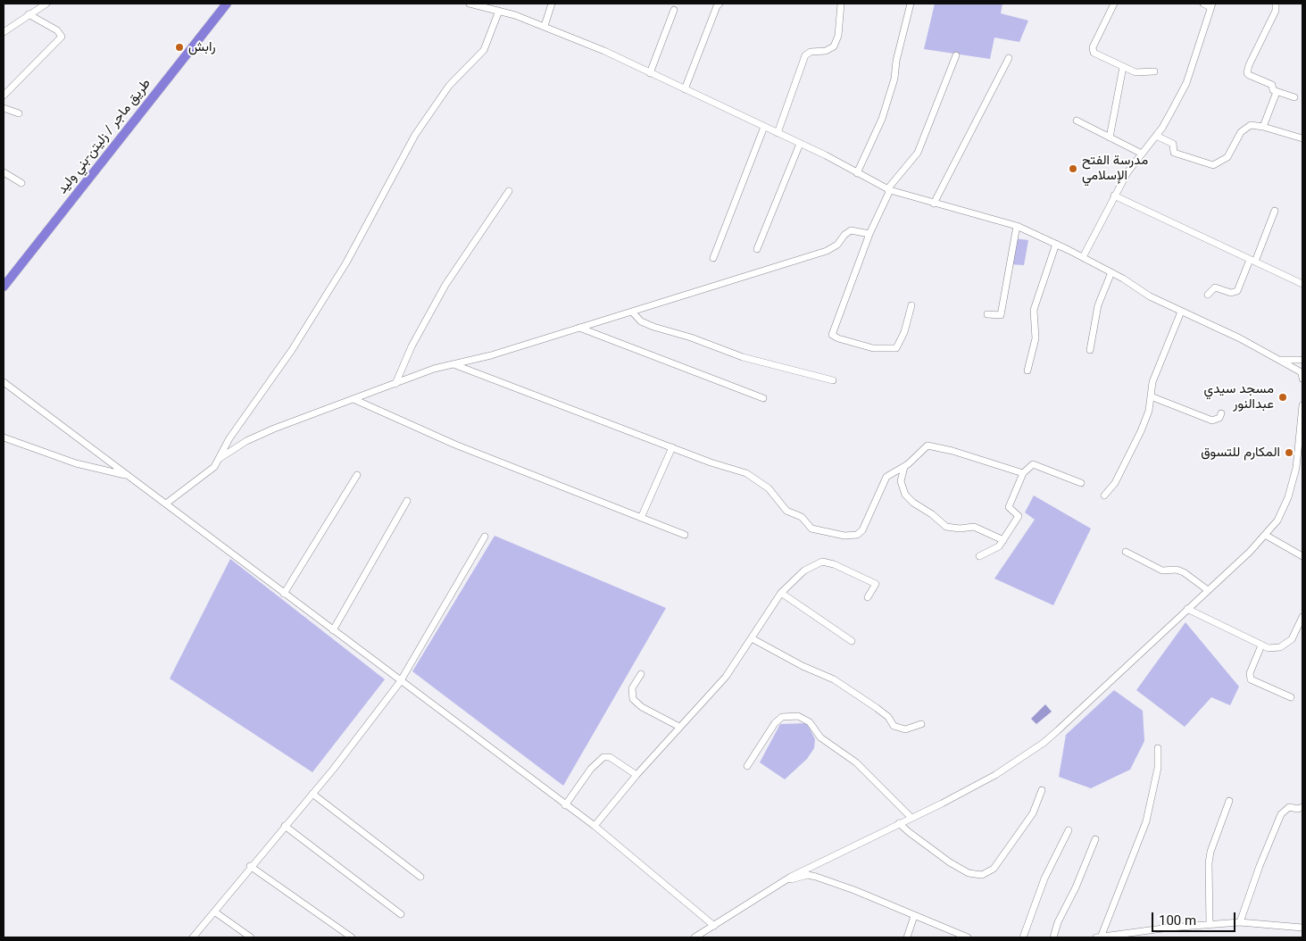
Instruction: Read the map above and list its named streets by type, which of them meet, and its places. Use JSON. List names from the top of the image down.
{
  "streets": {
    "highway": ["طريق ماجر / زليتن-بني وليد"]
  },
  "places": [
    "رابش",
    "مدرسة الفتح الإسلامي",
    "مسجد سيدي عبدالنور",
    "المكارم للتسوق"
  ],
  "scale_bar": "100 m"
}
